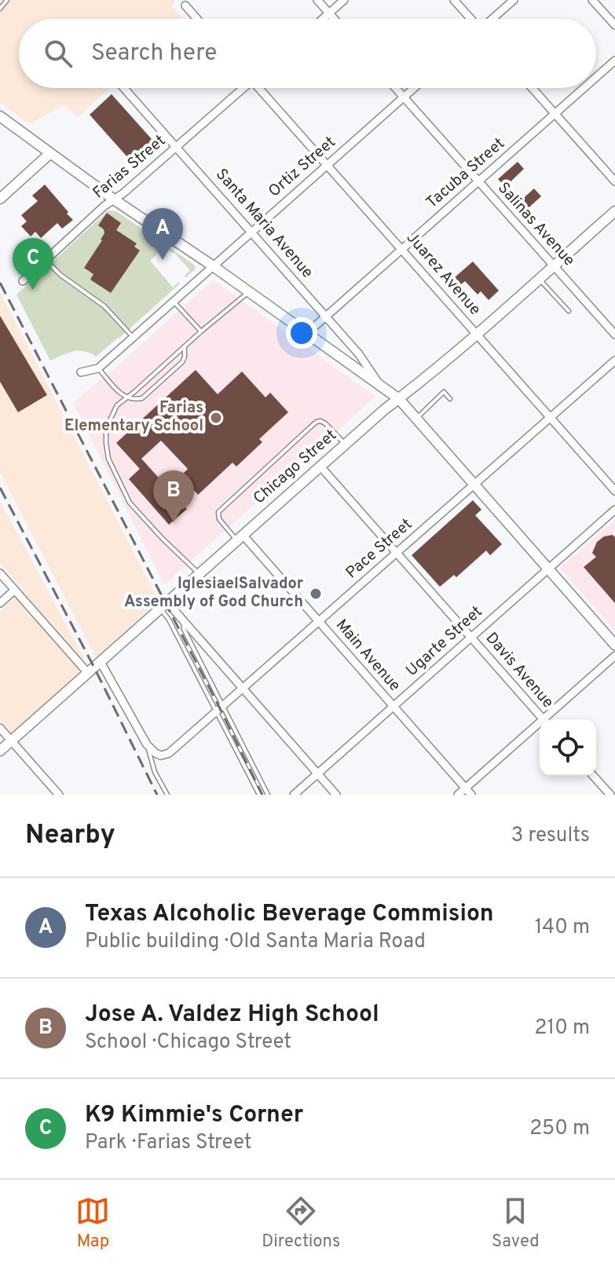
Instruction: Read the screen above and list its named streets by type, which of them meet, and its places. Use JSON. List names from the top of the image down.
{
  "streets": {
    "street": [
      "Farias Street",
      "Ortiz Street",
      "Tacuba Street",
      "Santa Maria Avenue",
      "Salinas Avenue",
      "Juarez Avenue",
      "Chicago Street",
      "Pace Street",
      "Ugarte Street",
      "Main Avenue",
      "Davis Avenue"
    ]
  },
  "crossings": [
    ["Farias Street", "Santa Maria Avenue"],
    ["Ortiz Street", "Santa Maria Avenue"],
    ["Ortiz Street", "Salinas Avenue"],
    ["Ortiz Street", "Juarez Avenue"],
    ["Tacuba Street", "Santa Maria Avenue"],
    ["Tacuba Street", "Salinas Avenue"],
    ["Tacuba Street", "Juarez Avenue"],
    ["Salinas Avenue", "Chicago Street"],
    ["Juarez Avenue", "Chicago Street"],
    ["Juarez Avenue", "Pace Street"],
    ["Chicago Street", "Main Avenue"],
    ["Chicago Street", "Davis Avenue"],
    ["Pace Street", "Main Avenue"],
    ["Pace Street", "Davis Avenue"],
    ["Ugarte Street", "Main Avenue"],
    ["Ugarte Street", "Davis Avenue"]
  ],
  "places": ["Farias Elementary School", "IglesiaelSalvador Assembly of God Church"],
  "page": {
    "search": "Search here",
    "pins": ["A", "C", "B"],
    "heading": ["Nearby", "3 results"],
    "list": [
      {
        "mark": "A",
        "name": "Texas Alcoholic Beverage Commision",
        "note": "Public building · Old Santa Maria Road",
        "value": "140 m"
      },
      {
        "mark": "B",
        "name": "Jose A. Valdez High School",
        "note": "School · Chicago Street",
        "value": "210 m"
      },
      {
        "mark": "C",
        "name": "K9 Kimmie's Corner",
        "note": "Park · Farias Street",
        "value": "250 m"
      }
    ],
    "nav": ["Map", "Directions", "Saved"]
  }
}
